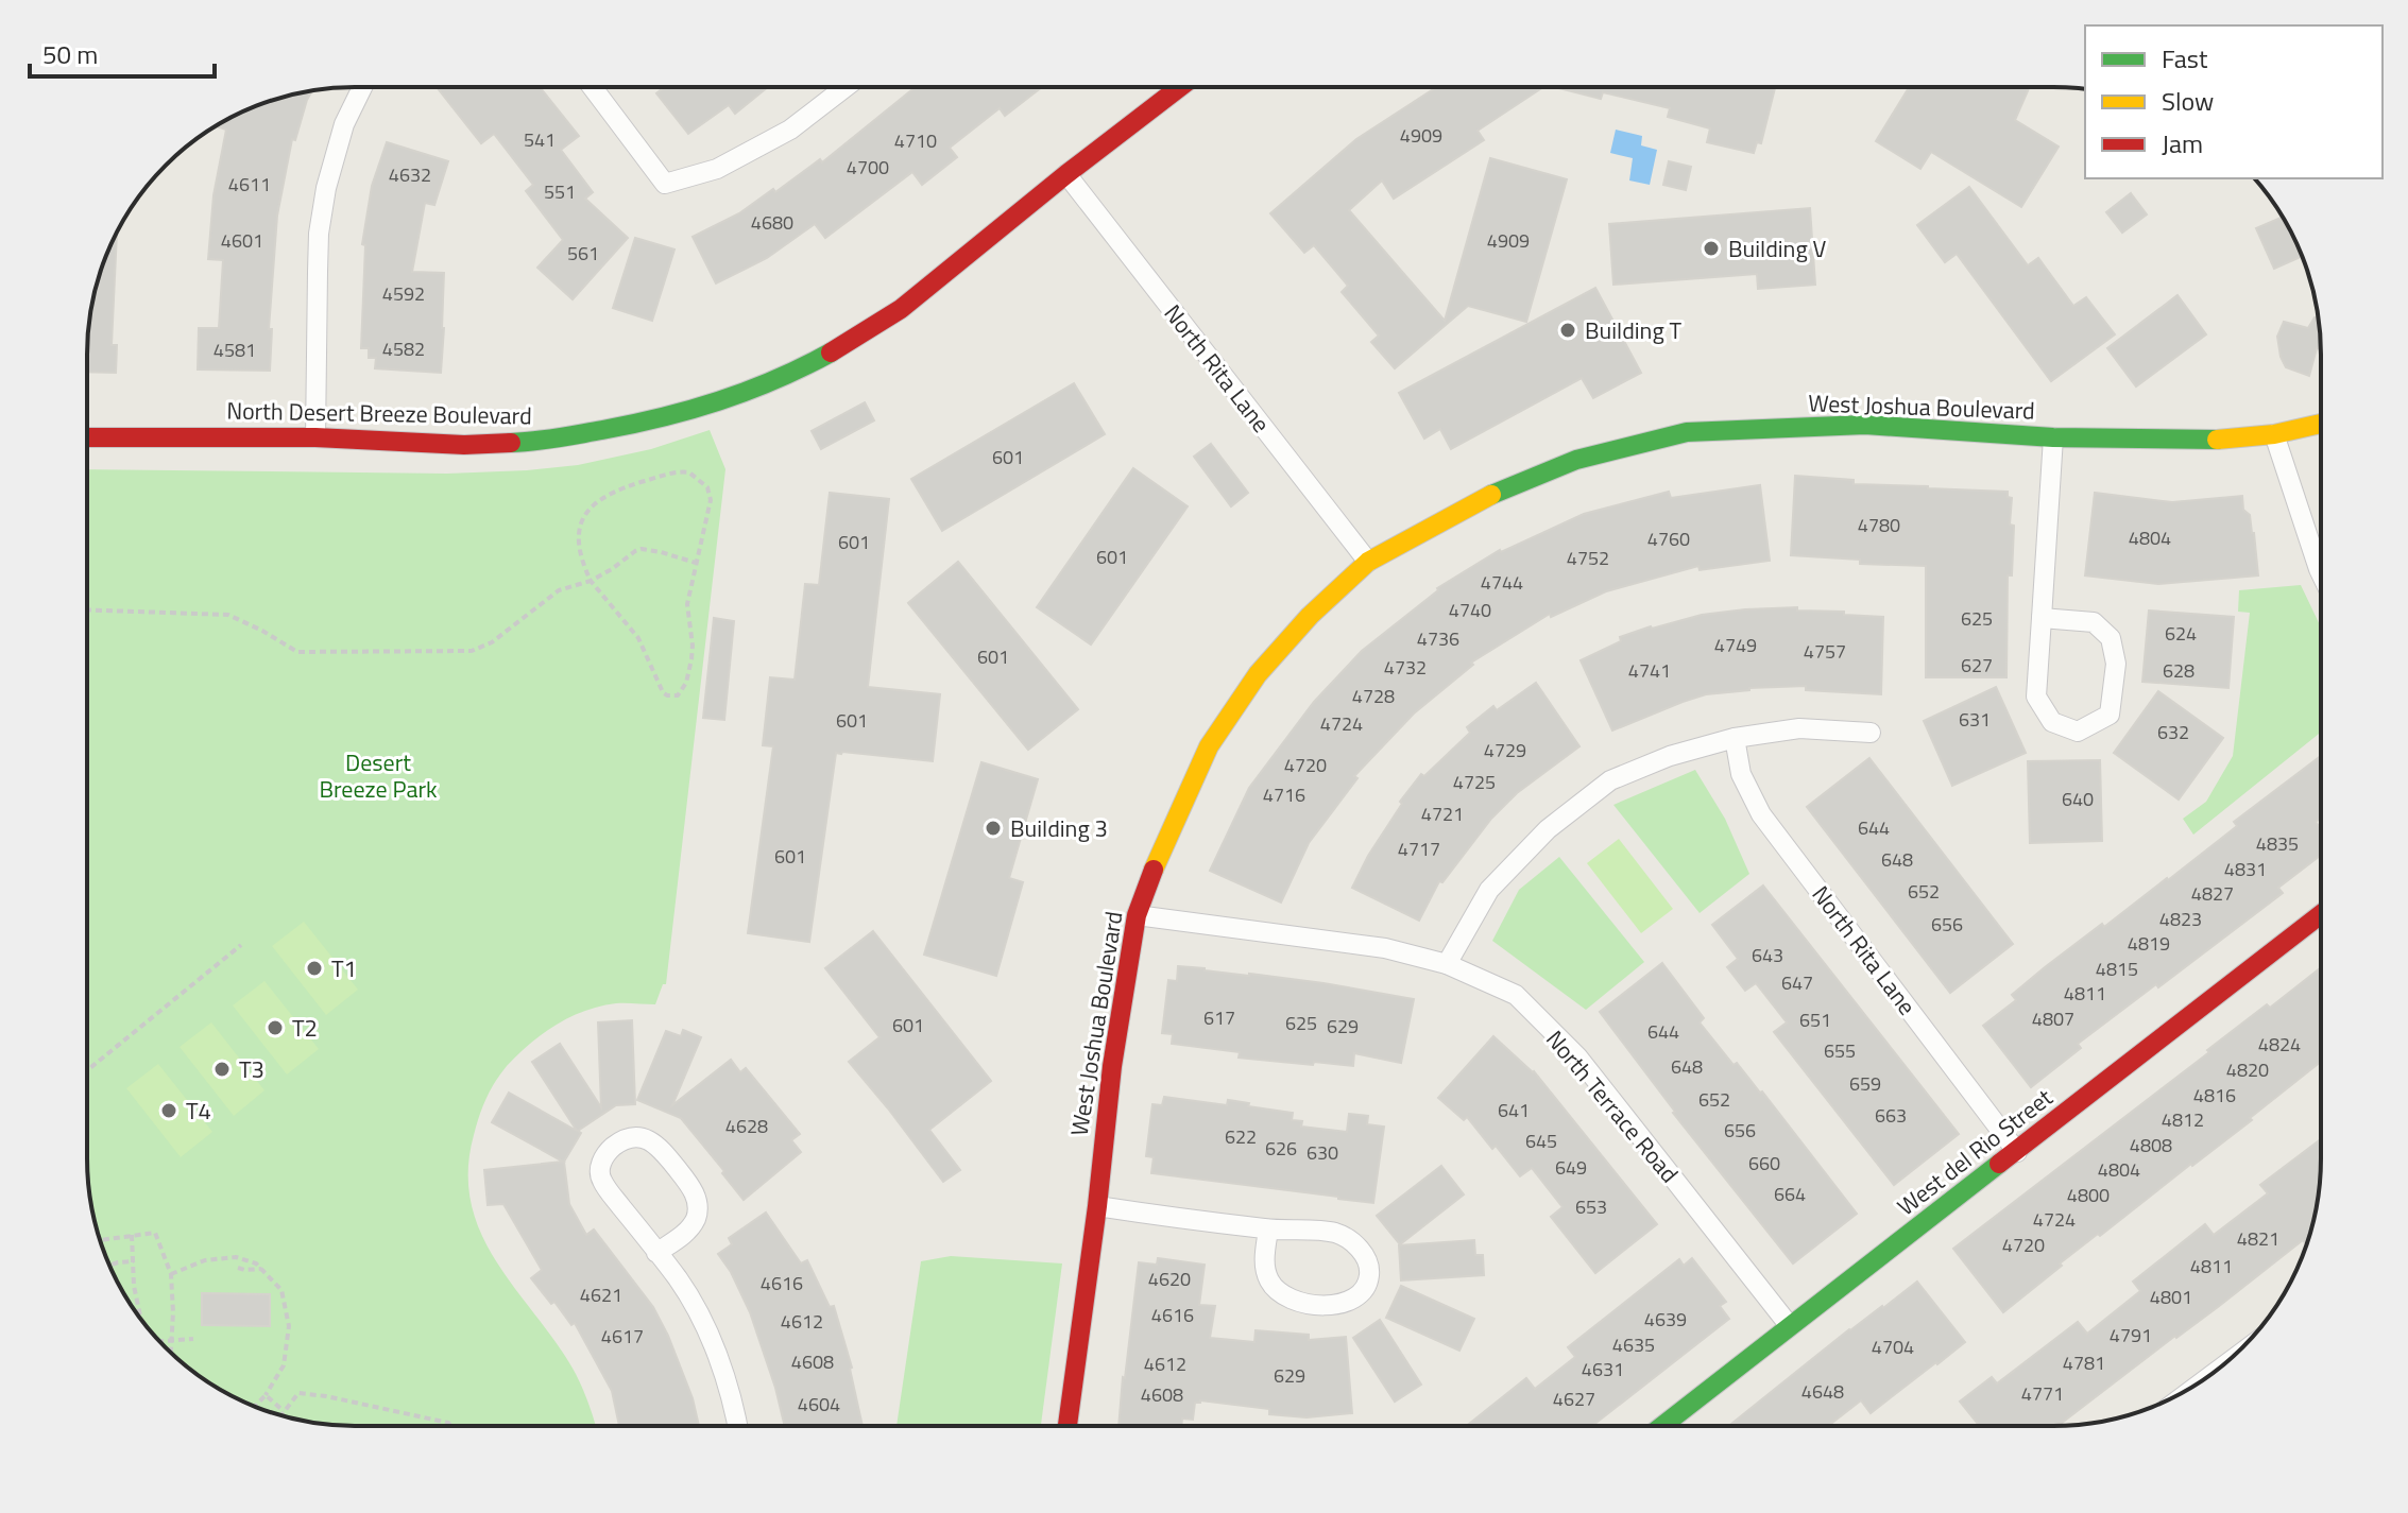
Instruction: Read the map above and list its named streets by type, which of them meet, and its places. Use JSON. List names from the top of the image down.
{
  "streets": {
    "street": [
      "North Rita Lane",
      "West Joshua Boulevard",
      "North Desert Breeze Boulevard",
      "North Terrace Road",
      "West del Rio Street"
    ]
  },
  "crossings": [
    ["North Rita Lane", "West Joshua Boulevard"],
    ["North Rita Lane", "North Desert Breeze Boulevard"],
    ["North Rita Lane", "West del Rio Street"],
    ["West Joshua Boulevard", "North Terrace Road"],
    ["North Terrace Road", "West del Rio Street"]
  ],
  "parks": ["Desert Breeze Park"],
  "places": [
    "Building V",
    "Building T",
    "Building 3",
    "T1",
    "T2",
    "T3",
    "T4"
  ],
  "house_numbers": [
    "4909",
    "541",
    "4710",
    "4700",
    "4632",
    "4611",
    "551",
    "4680",
    "4601",
    "4909",
    "561",
    "4592",
    "4582",
    "4581",
    "601",
    "4780",
    "4804",
    "4760",
    "601",
    "601",
    "4752",
    "4744",
    "4740",
    "625",
    "624",
    "4736",
    "4749",
    "4757",
    "601",
    "627",
    "4732",
    "4741",
    "628",
    "4728",
    "631",
    "601",
    "4724",
    "632",
    "4729",
    "4720",
    "4725",
    "4716",
    "640",
    "4721",
    "644",
    "4835",
    "4717",
    "601",
    "648",
    "4831",
    "652",
    "4827",
    "4823",
    "656",
    "4819",
    "643",
    "4815",
    "647",
    "4811",
    "617",
    "4807",
    "651",
    "625",
    "601",
    "629",
    "644",
    "4824",
    "655",
    "648",
    "4820",
    "659",
    "4816",
    "652",
    "641",
    "663",
    "4812",
    "4628",
    "656",
    "622",
    "645",
    "4808",
    "626",
    "630",
    "660",
    "649",
    "4804",
    "664",
    "4800",
    "653",
    "4724",
    "4821",
    "4720",
    "4811",
    "4620",
    "4616",
    "4621",
    "4801",
    "4616",
    "4639",
    "4612",
    "4791",
    "4617",
    "4635",
    "4704",
    "4608",
    "4781",
    "4612",
    "4631",
    "629",
    "4648",
    "4771",
    "4608",
    "4627",
    "4604"
  ],
  "legend": ["Fast", "Slow", "Jam"],
  "scale_bar": "50 m"
}
